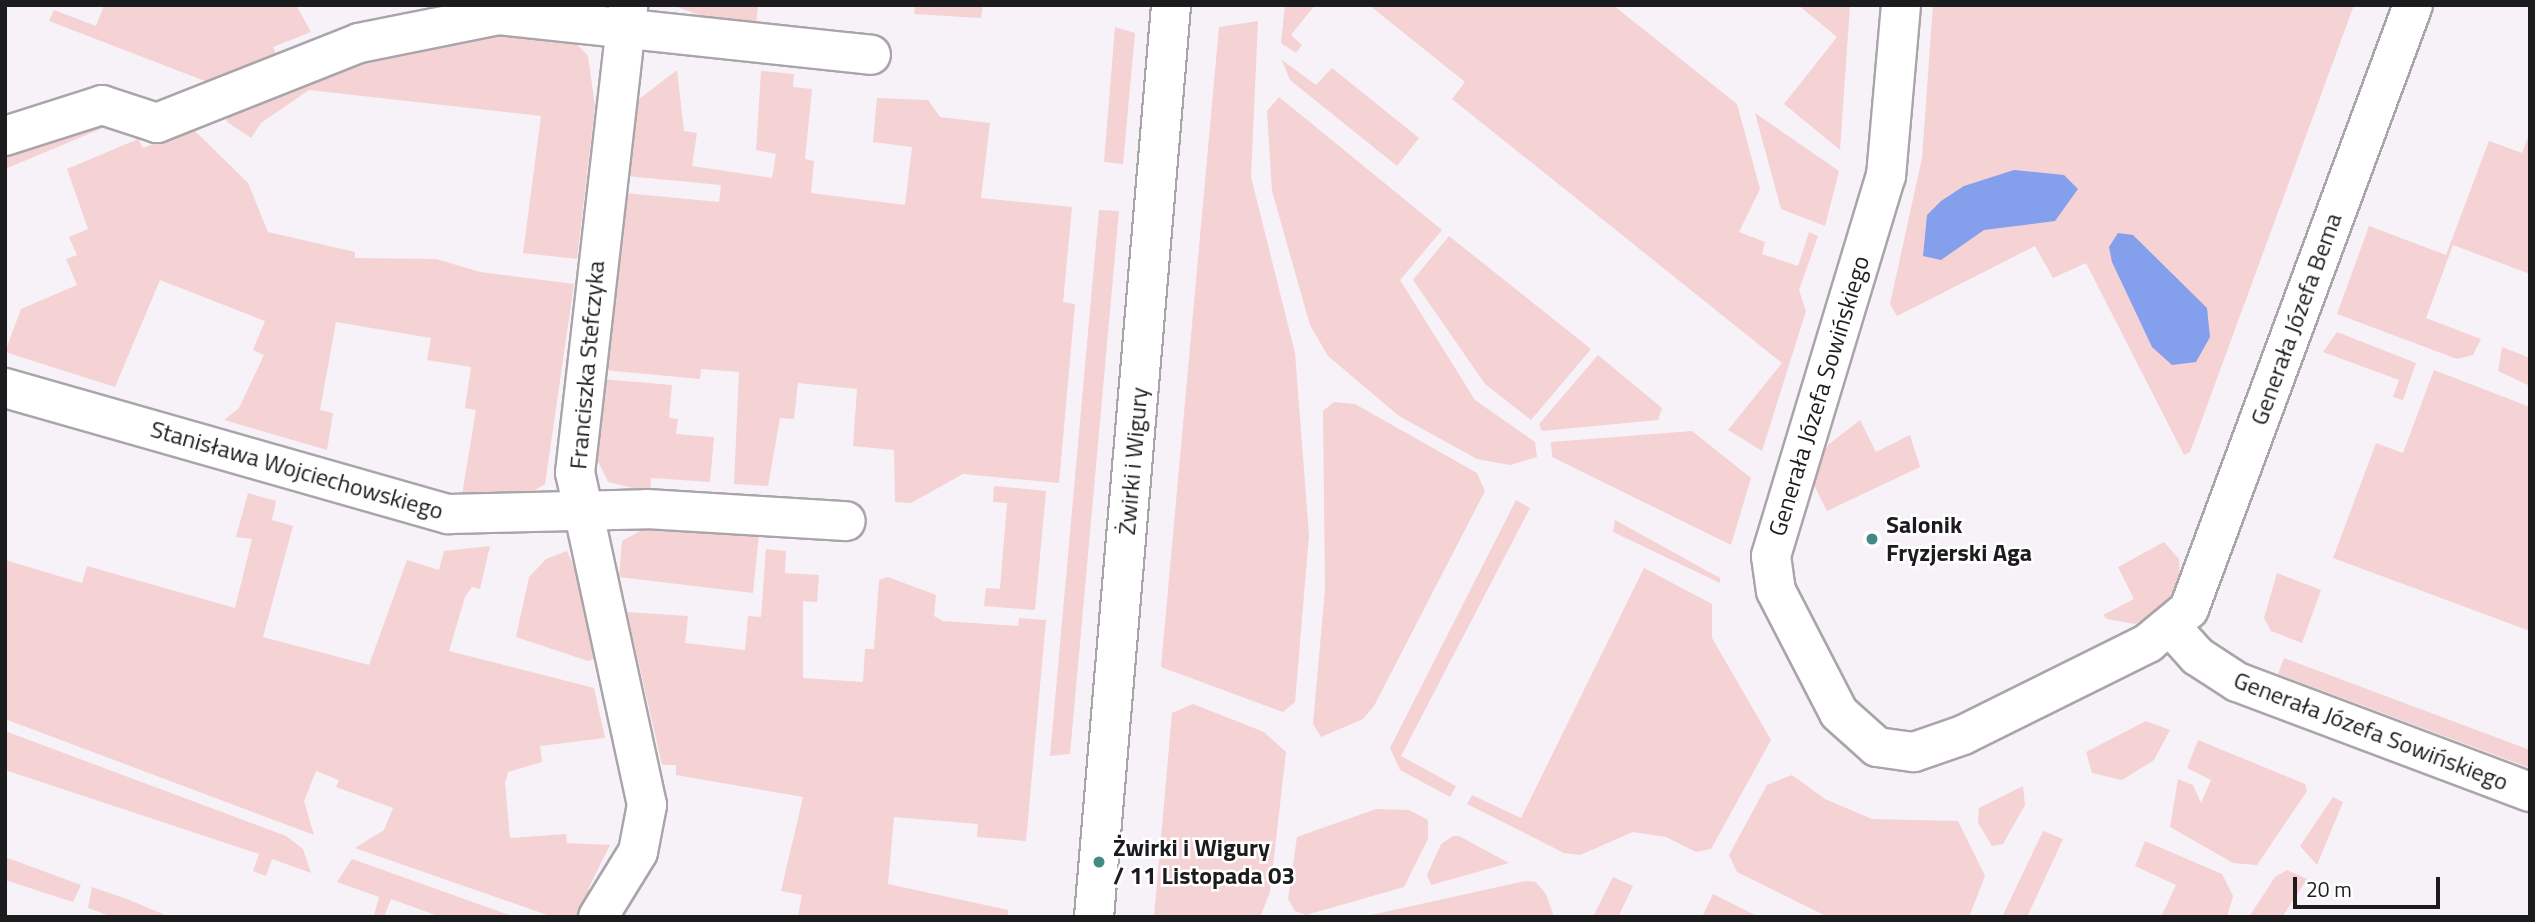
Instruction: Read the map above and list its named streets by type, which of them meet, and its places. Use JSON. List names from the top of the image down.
{
  "streets": {
    "street": [
      "Generała Józefa Bema",
      "Franciszka Stefczyka",
      "Generała Józefa Sowińskiego",
      "Żwirki i Wigury",
      "Stanisława Wojciechowskiego"
    ]
  },
  "crossings": [
    ["Generała Józefa Bema", "Generała Józefa Sowińskiego"],
    ["Franciszka Stefczyka", "Stanisława Wojciechowskiego"]
  ],
  "places": ["Salonik Fryzjerski Aga", "Żwirki i Wigury / 11 Listopada 03"],
  "scale_bar": "20 m"
}
